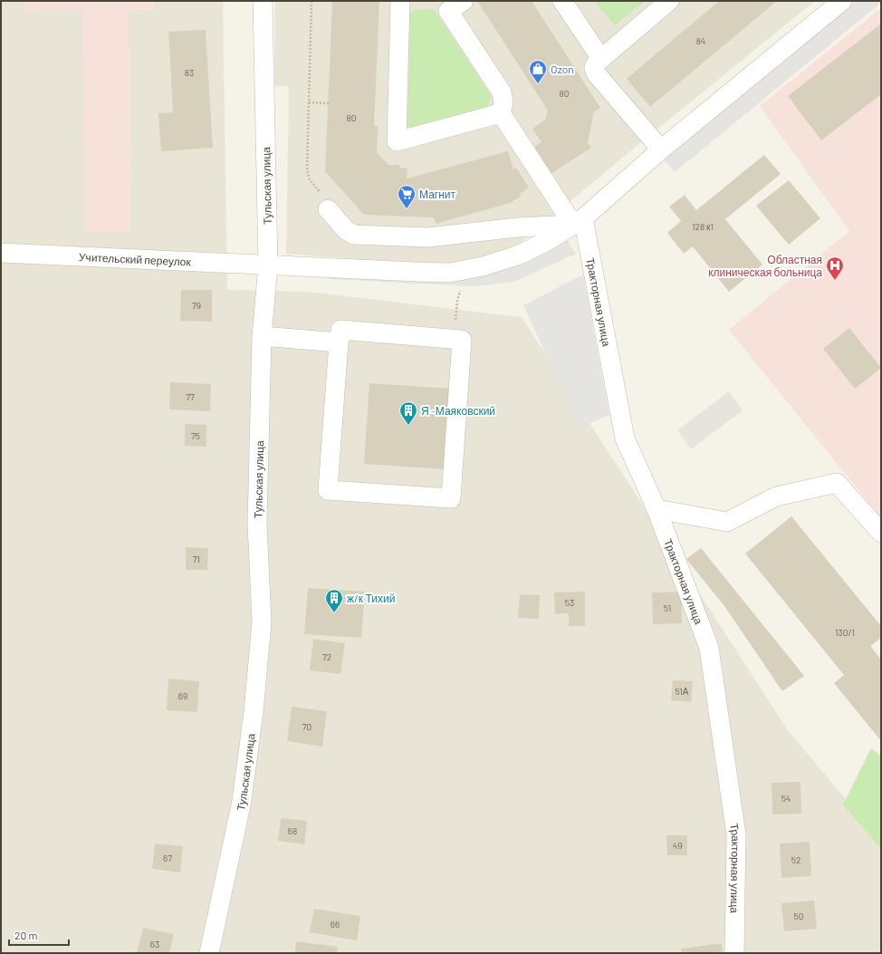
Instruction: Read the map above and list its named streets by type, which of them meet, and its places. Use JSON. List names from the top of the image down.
{
  "streets": {
    "street": ["Тульская улица", "Учительский переулок", "Тракторная улица"]
  },
  "crossings": [
    ["Тульская улица", "Учительский переулок"],
    ["Учительский переулок", "Тракторная улица"]
  ],
  "places": {
    "shop": ["Ozon"],
    "supermarket": ["Магнит"],
    "hospital": ["Областная клиническая больница"],
    "building": ["Я -Маяковский", "ж/к Тихий"]
  },
  "house_numbers": [
    "84",
    "83",
    "80",
    "80",
    "128 к1",
    "79",
    "77",
    "75",
    "71",
    "53",
    "51",
    "130/1",
    "72",
    "51А",
    "69",
    "70",
    "54",
    "68",
    "49",
    "67",
    "52",
    "50",
    "66",
    "63"
  ],
  "scale_bar": "20 m"
}
